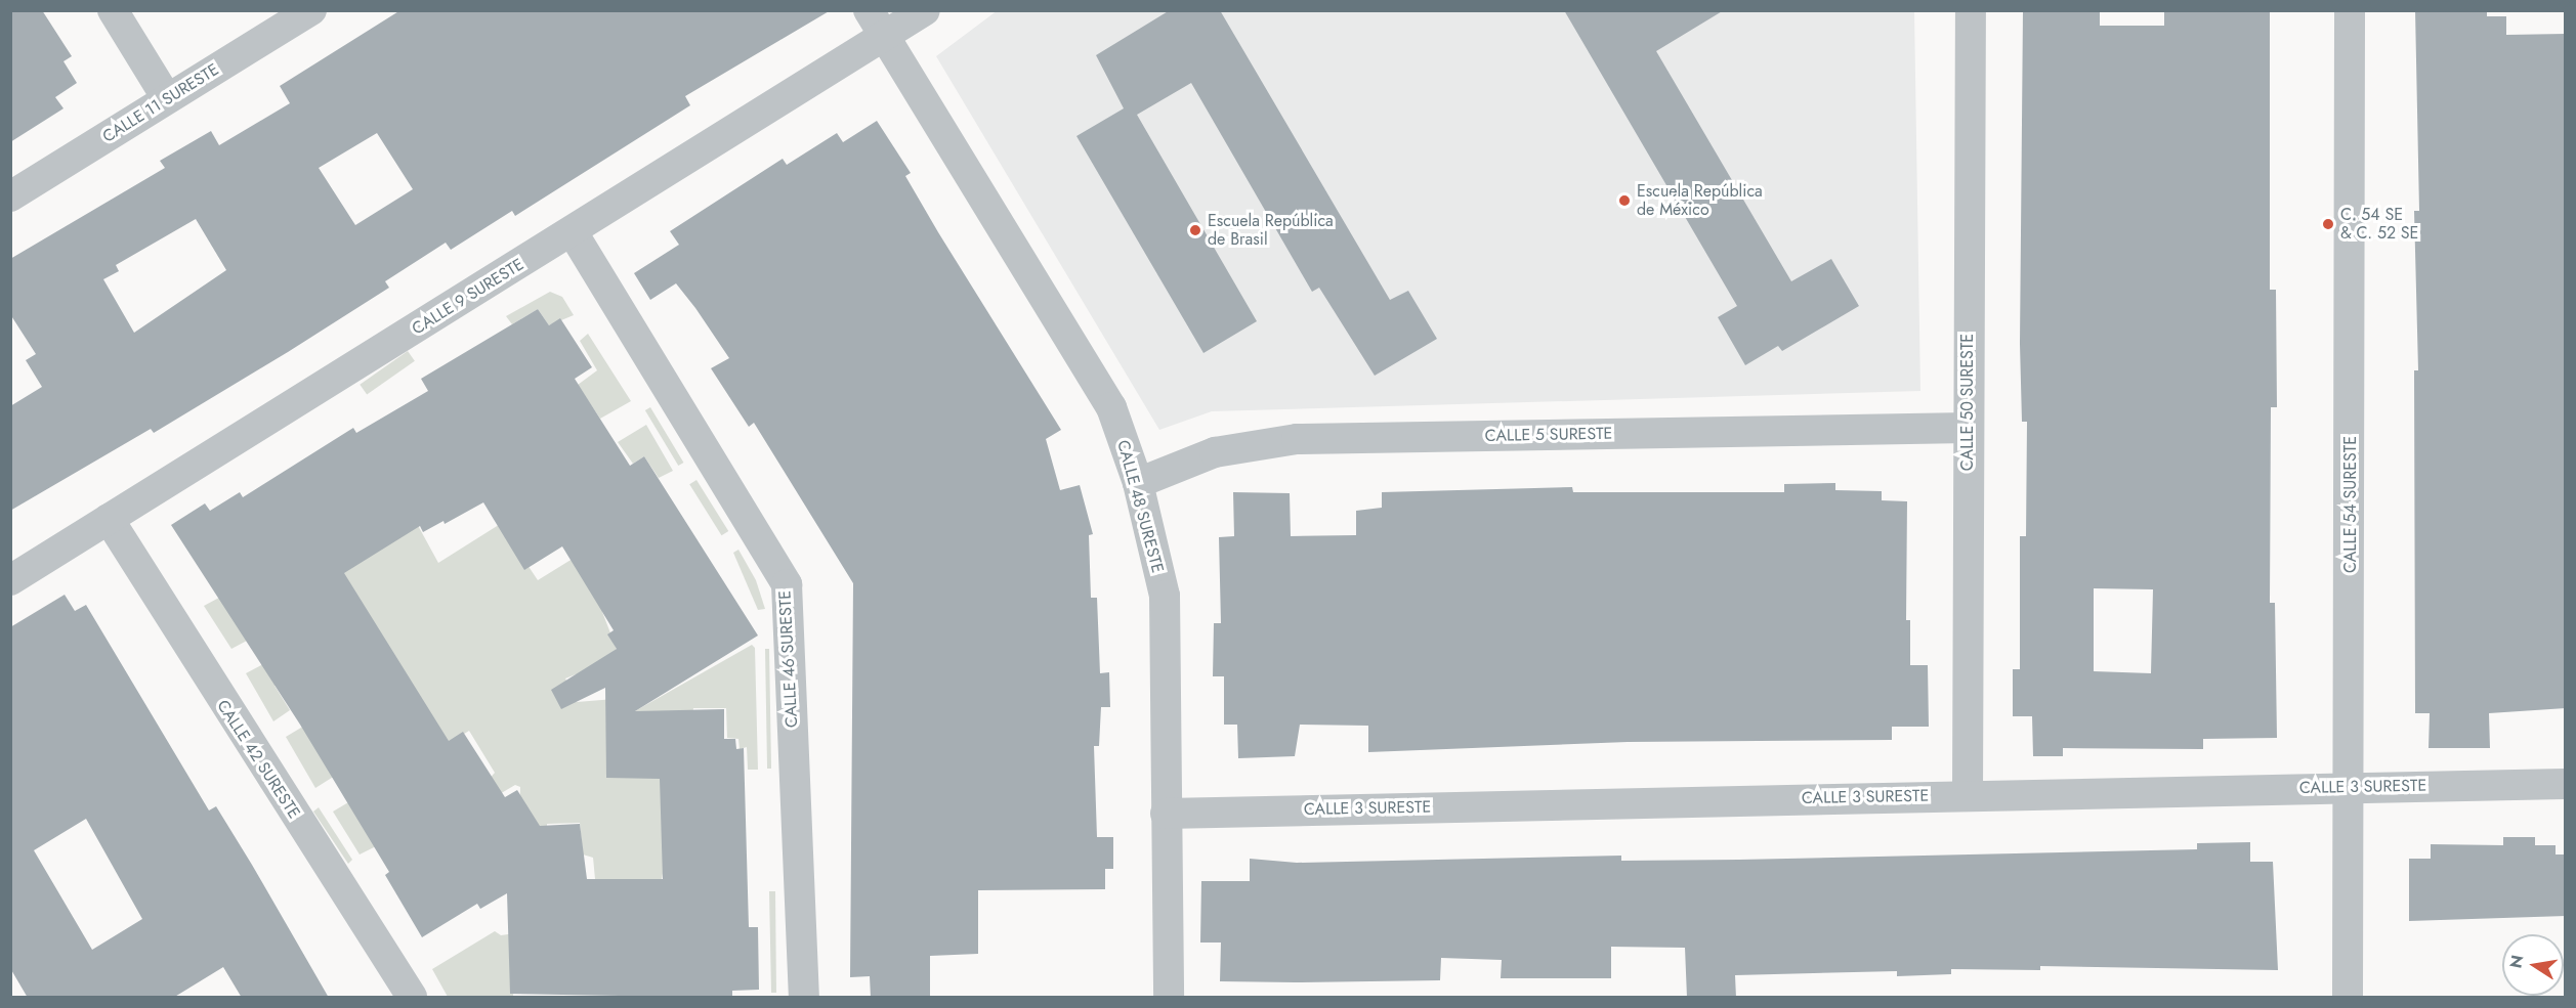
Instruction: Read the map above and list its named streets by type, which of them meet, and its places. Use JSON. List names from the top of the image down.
{
  "streets": {
    "street": [
      "CALLE 11 SURESTE",
      "CALLE 9 SURESTE",
      "CALLE 50 SURESTE",
      "CALLE 5 SURESTE",
      "CALLE 54 SURESTE",
      "CALLE 48 SURESTE",
      "CALLE 46 SURESTE",
      "CALLE 42 SURESTE",
      "CALLE 3 SURESTE"
    ]
  },
  "crossings": [
    ["CALLE 9 SURESTE", "CALLE 48 SURESTE"],
    ["CALLE 9 SURESTE", "CALLE 46 SURESTE"],
    ["CALLE 9 SURESTE", "CALLE 42 SURESTE"],
    ["CALLE 50 SURESTE", "CALLE 5 SURESTE"],
    ["CALLE 50 SURESTE", "CALLE 3 SURESTE"],
    ["CALLE 5 SURESTE", "CALLE 48 SURESTE"],
    ["CALLE 54 SURESTE", "CALLE 3 SURESTE"],
    ["CALLE 48 SURESTE", "CALLE 3 SURESTE"]
  ],
  "places": ["Escuela República de México", "C. 54 SE & C. 52 SE", "Escuela República de Brasil"],
  "north": "left"
}
